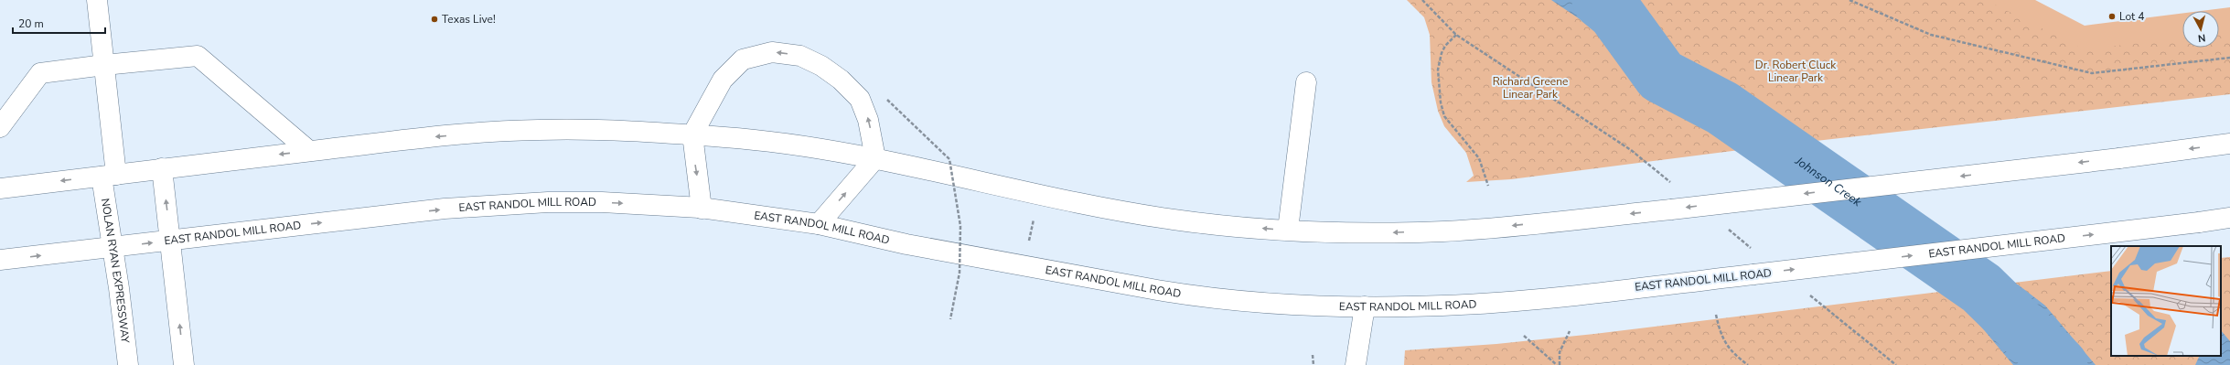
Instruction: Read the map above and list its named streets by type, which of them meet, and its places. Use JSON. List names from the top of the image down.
{
  "streets": {
    "main road": ["EAST RANDOL MILL ROAD", "NOLAN RYAN EXPRESSWAY"]
  },
  "crossings": [
    ["EAST RANDOL MILL ROAD", "NOLAN RYAN EXPRESSWAY"]
  ],
  "water": ["Johnson Creek"],
  "parks": ["Dr. Robert Cluck Linear Park", "Richard Greene Linear Park"],
  "places": ["Lot 4", "Texas Live!"],
  "scale_bar": "20 m",
  "north": "bottom"
}
